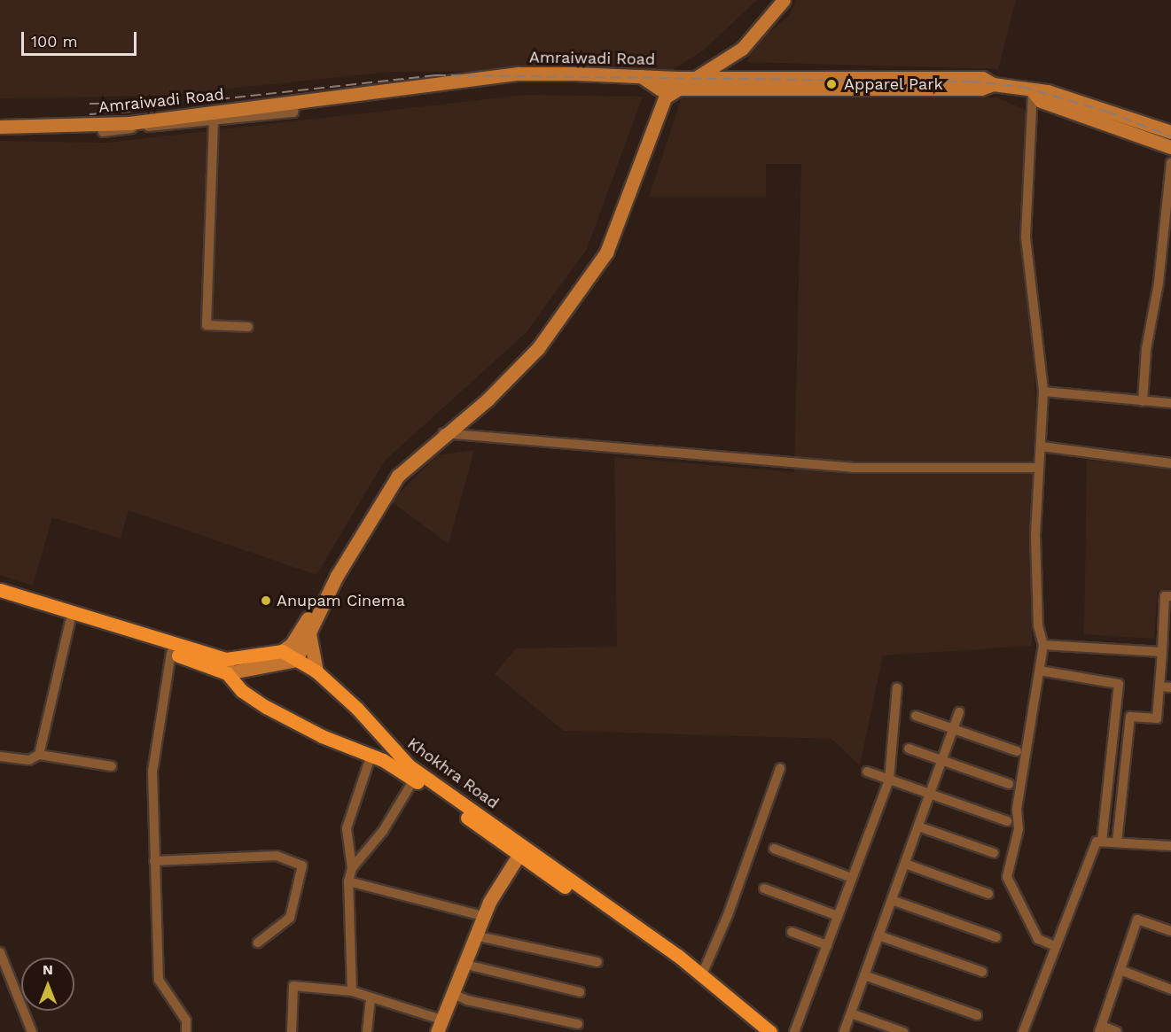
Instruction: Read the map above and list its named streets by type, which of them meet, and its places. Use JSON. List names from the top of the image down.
{
  "streets": {
    "main road": ["Amraiwadi Road", "Khokhra Road"]
  },
  "places": ["Apparel Park", "Anupam Cinema"],
  "scale_bar": "100 m",
  "north": "top"
}
